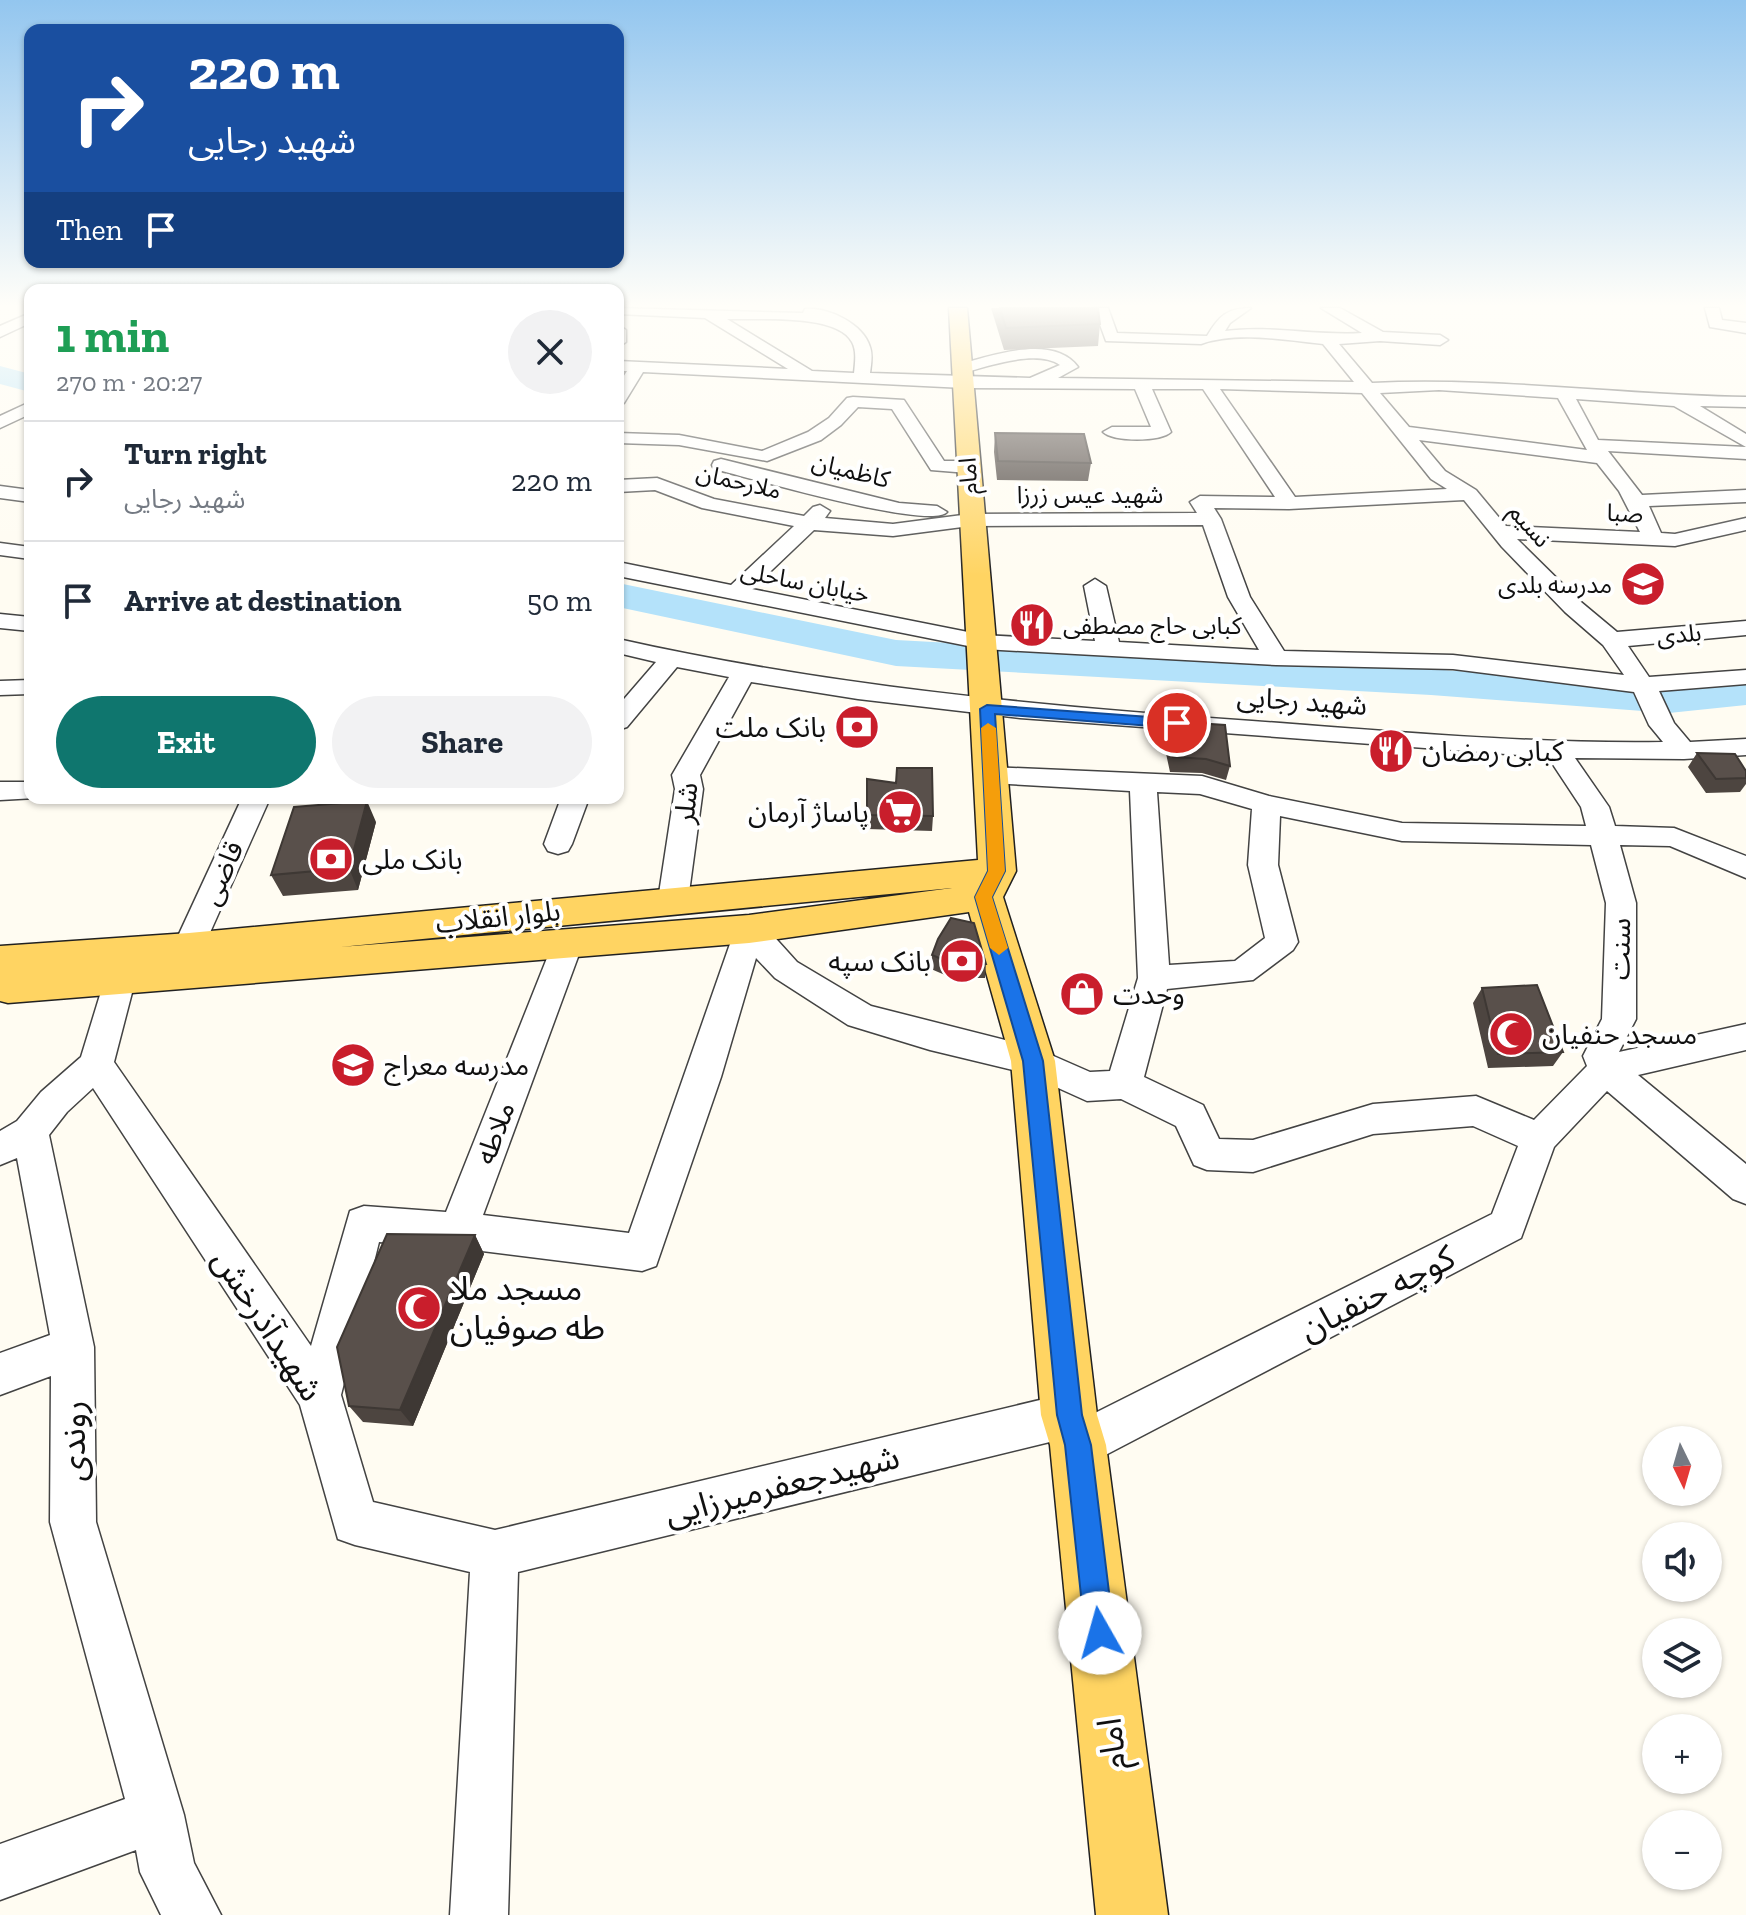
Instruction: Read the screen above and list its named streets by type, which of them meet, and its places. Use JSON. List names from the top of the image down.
{
  "streets": {
    "main road": ["امام", "بلوار انقلاب"],
    "street": [
      "کاظمیان",
      "ملارحمان",
      "شهید عیس زرزا",
      "صبا",
      "نسیم",
      "خیابان ساحلی",
      "بلدی",
      "شهید رجایی",
      "شلر",
      "قاضی",
      "سنت",
      "ملاطه",
      "کوچه حنفیان",
      "شهیدآذرخش",
      "روندی",
      "شهیدجعفرمیرزایی"
    ]
  },
  "crossings": [
    ["کاظمیان", "امام"],
    ["کاظمیان", "ملارحمان"],
    ["کاظمیان", "شهید عیس زرزا"],
    ["امام", "شهید عیس زرزا"],
    ["امام", "خیابان ساحلی"],
    ["امام", "شهید رجایی"],
    ["امام", "بلوار انقلاب"],
    ["امام", "کوچه حنفیان"],
    ["امام", "شهیدجعفرمیرزایی"],
    ["صبا", "نسیم"],
    ["نسیم", "خیابان ساحلی"],
    ["نسیم", "بلدی"],
    ["نسیم", "شهید رجایی"],
    ["شهید رجایی", "شلر"],
    ["شهید رجایی", "سنت"],
    ["شلر", "بلوار انقلاب"],
    ["قاضی", "بلوار انقلاب"],
    ["بلوار انقلاب", "ملاطه"],
    ["سنت", "کوچه حنفیان"],
    ["کوچه حنفیان", "شهیدجعفرمیرزایی"],
    ["شهیدآذرخش", "روندی"],
    ["شهیدآذرخش", "شهیدجعفرمیرزایی"]
  ],
  "places": {
    "school or university": ["مدرسه بلدی", "مدرسه معراج"],
    "restaurant": ["کبابی حاج مصطفی", "کبابی رمضان"],
    "bank": ["بانک ملت", "بانک ملی", "بانک سپه"],
    "supermarket": ["پاساژ آرمان"],
    "shop": ["وحدت"],
    "mosque": ["مسجد حنفیان", "مسجد ملا طه صوفیان"]
  },
  "north": "bottom",
  "page": {
    "turn": ["220 m", "شهید رجایی"],
    "then": "Then",
    "heading": ["1 min", "270 m · 20:27"],
    "list": [
      {
        "name": "Turn right",
        "note": "شهید رجایی",
        "value": "220 m"
      },
      {
        "name": "Arrive at destination",
        "value": "50 m"
      }
    ],
    "buttons": ["Exit", "Share"],
    "map_buttons": ["+", "−"]
  }
}
